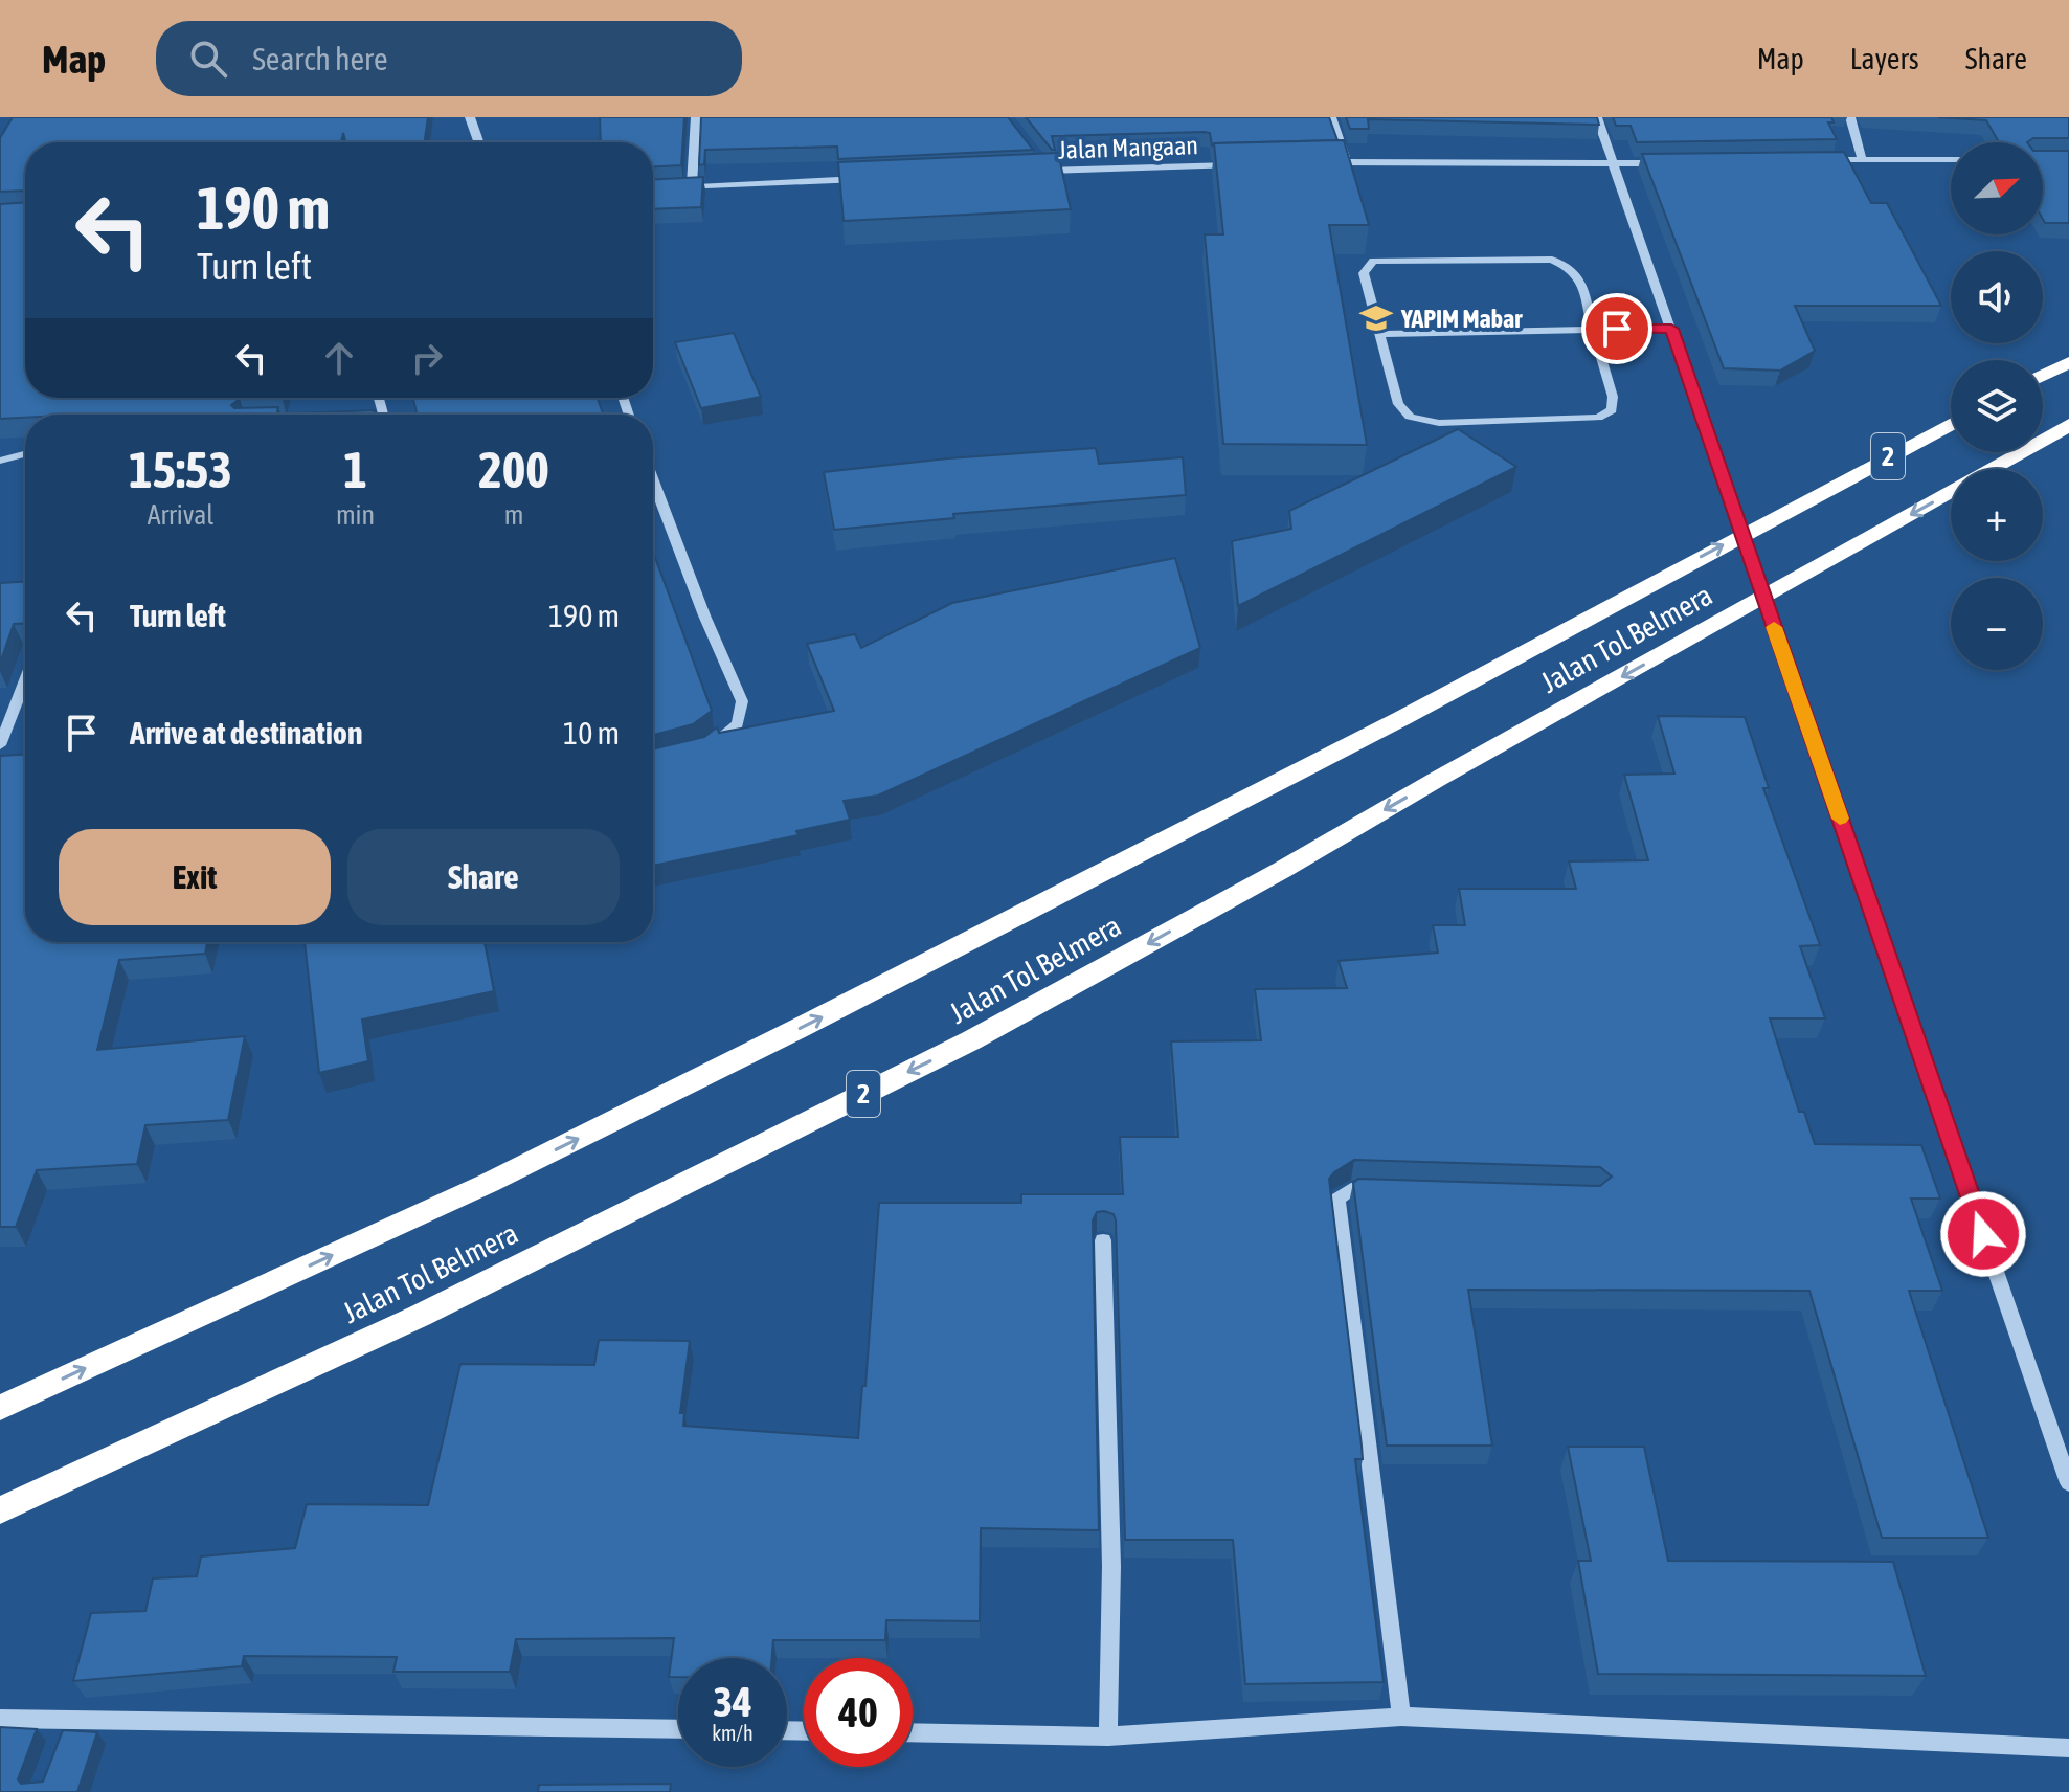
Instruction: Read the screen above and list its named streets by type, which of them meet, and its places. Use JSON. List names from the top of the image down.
{
  "streets": {
    "highway": ["2", "Jalan Tol Belmera"],
    "street": ["Jalan Mangaan"]
  },
  "places": {
    "school or university": ["YAPIM Mabar"]
  },
  "north": "top right",
  "page": {
    "header": "Map",
    "search": "Search here",
    "nav": ["Map", "Layers", "Share"],
    "map_buttons": ["+", "−"],
    "turn": ["190 m", "Turn left"],
    "eta": [
      "15:53",
      "Arrival",
      "1",
      "min",
      "200",
      "m"
    ],
    "list": [
      {
        "name": "Turn left",
        "value": "190 m"
      },
      {
        "name": "Arrive at destination",
        "value": "10 m"
      }
    ],
    "buttons": ["Exit", "Share"],
    "speed": "34 km/h",
    "limit": "40"
  }
}
